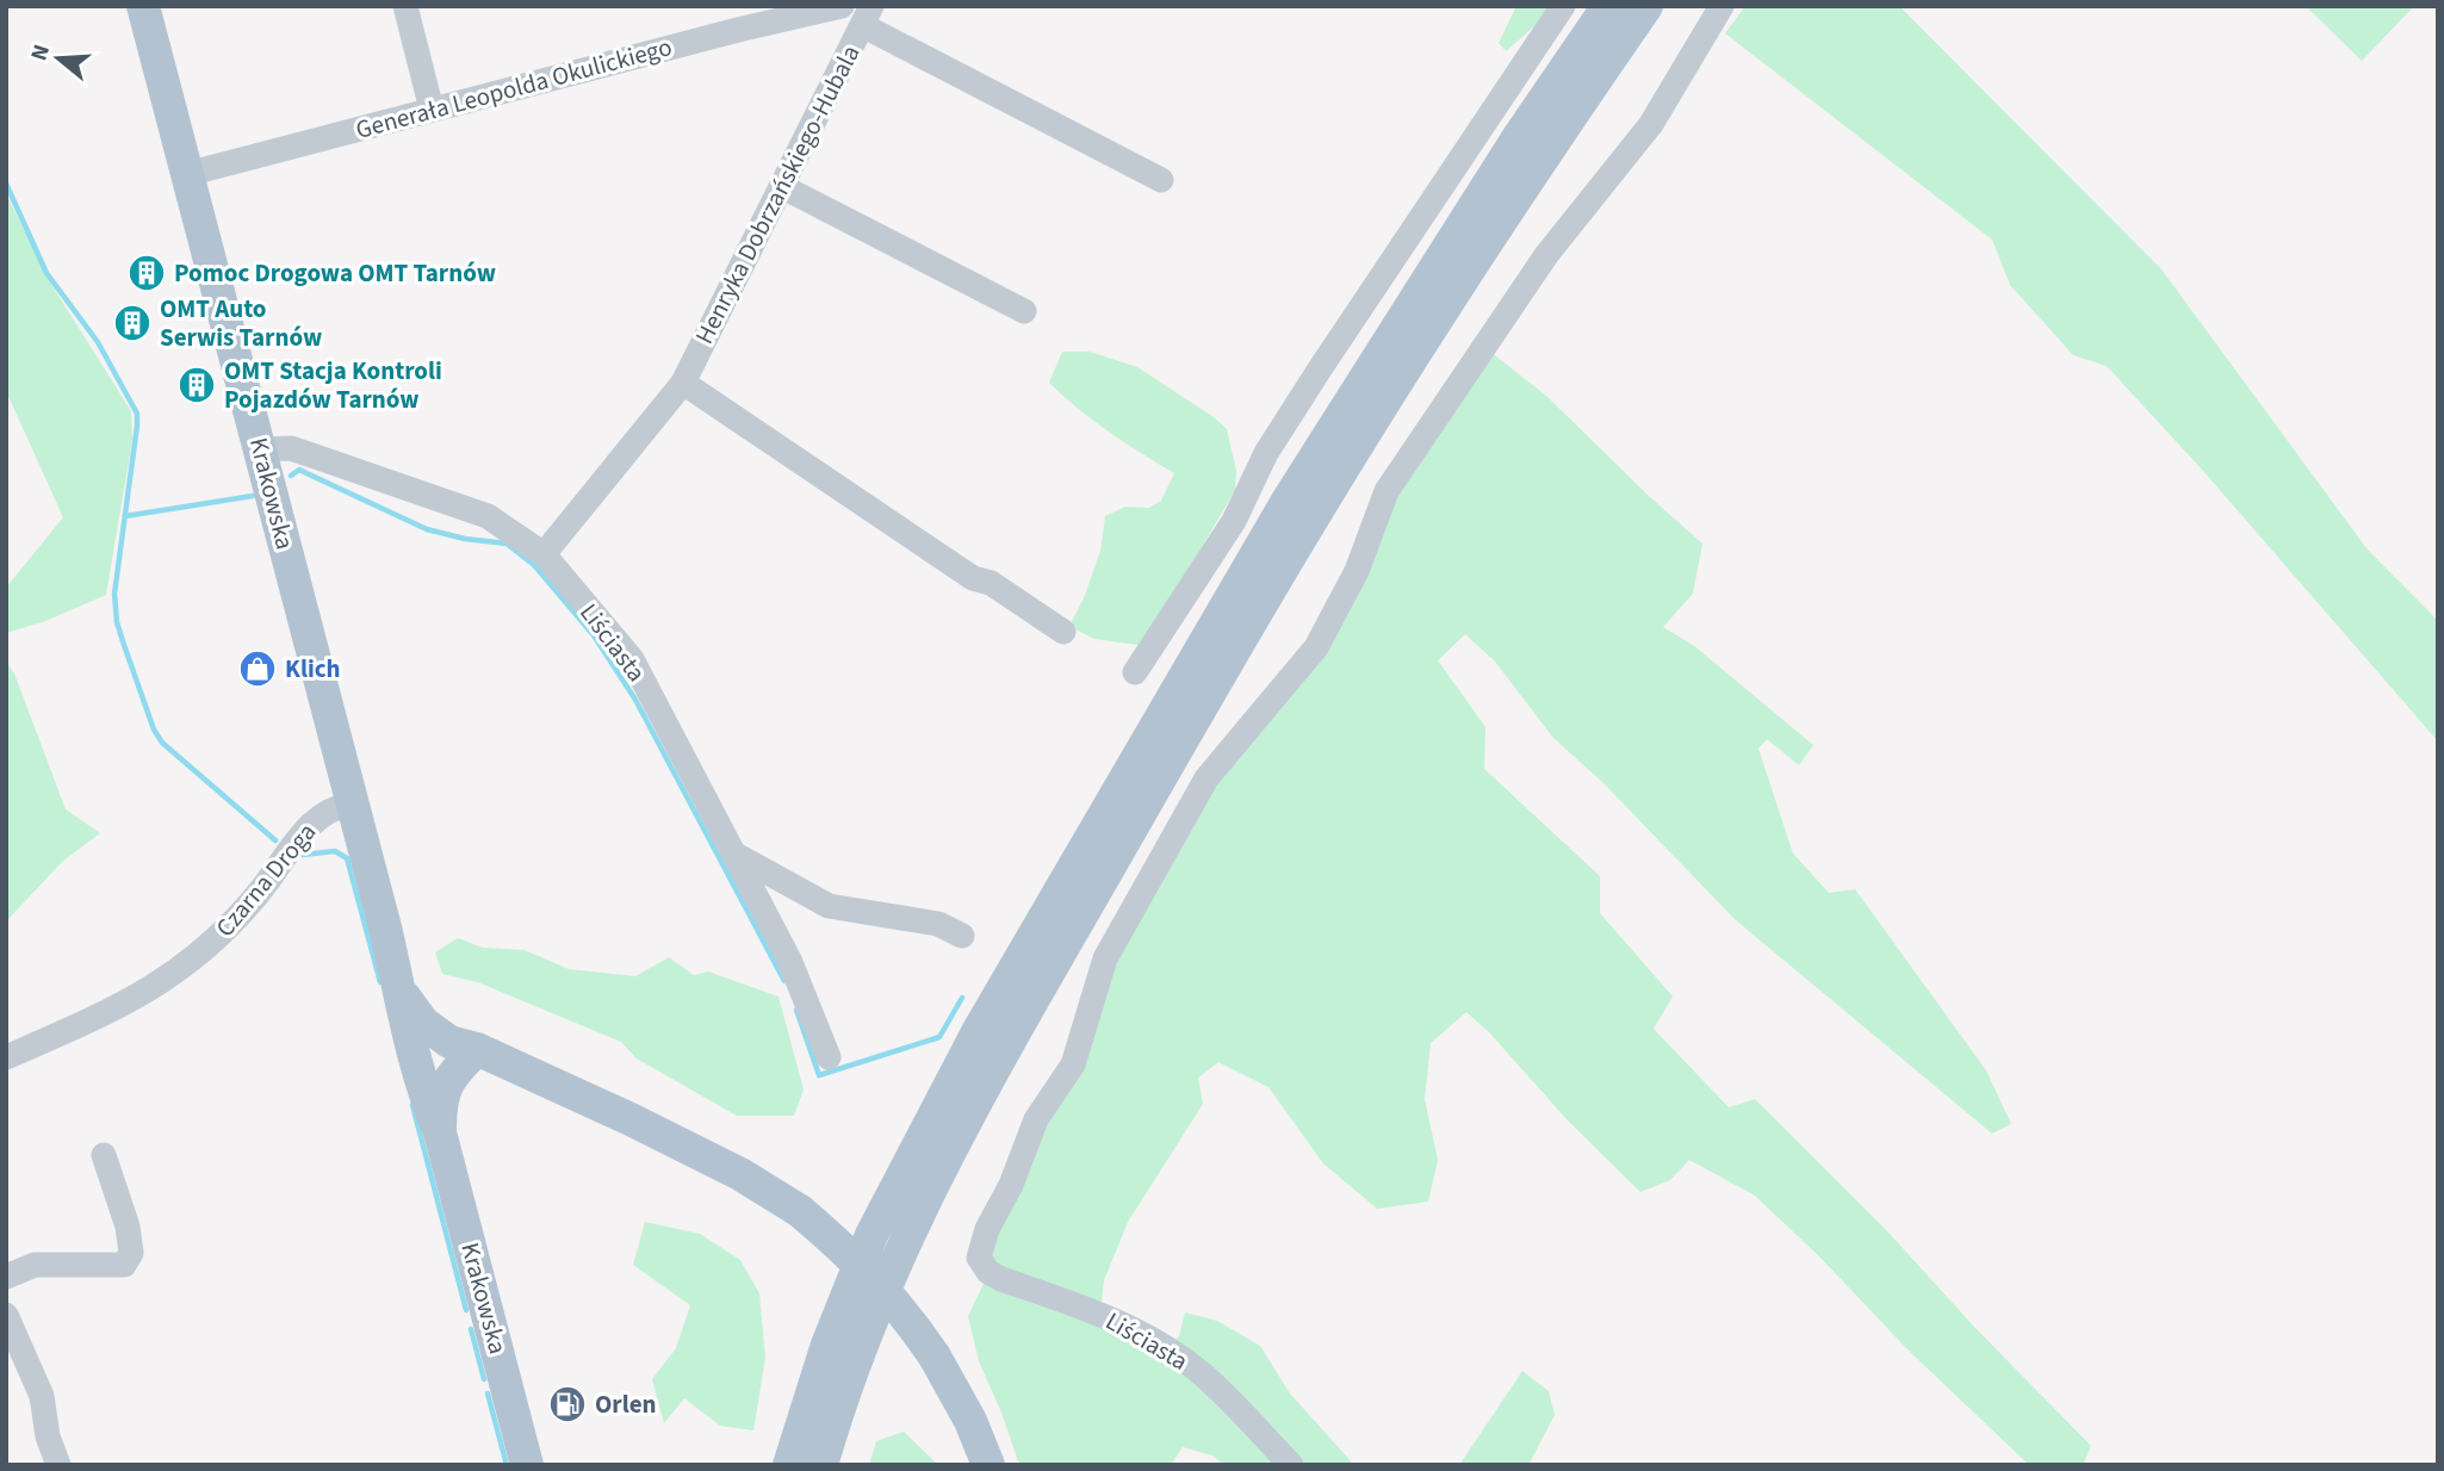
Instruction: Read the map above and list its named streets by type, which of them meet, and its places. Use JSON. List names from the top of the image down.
{
  "streets": {
    "main road": ["Krakowska"],
    "street": [
      "Generała Leopolda Okulickiego",
      "Henryka Dobrzańskiego-Hubala",
      "Liściasta",
      "Czarna Droga"
    ]
  },
  "crossings": [
    ["Generała Leopolda Okulickiego", "Krakowska"],
    ["Henryka Dobrzańskiego-Hubala", "Liściasta"],
    ["Krakowska", "Liściasta"],
    ["Krakowska", "Czarna Droga"]
  ],
  "places": {
    "building": ["Pomoc Drogowa OMT Tarnów", "OMT Auto Serwis Tarnów", "OMT Stacja Kontroli Pojazdów Tarnów"],
    "shop": ["Klich"],
    "fuel station": ["Orlen"]
  },
  "north": "left"
}
